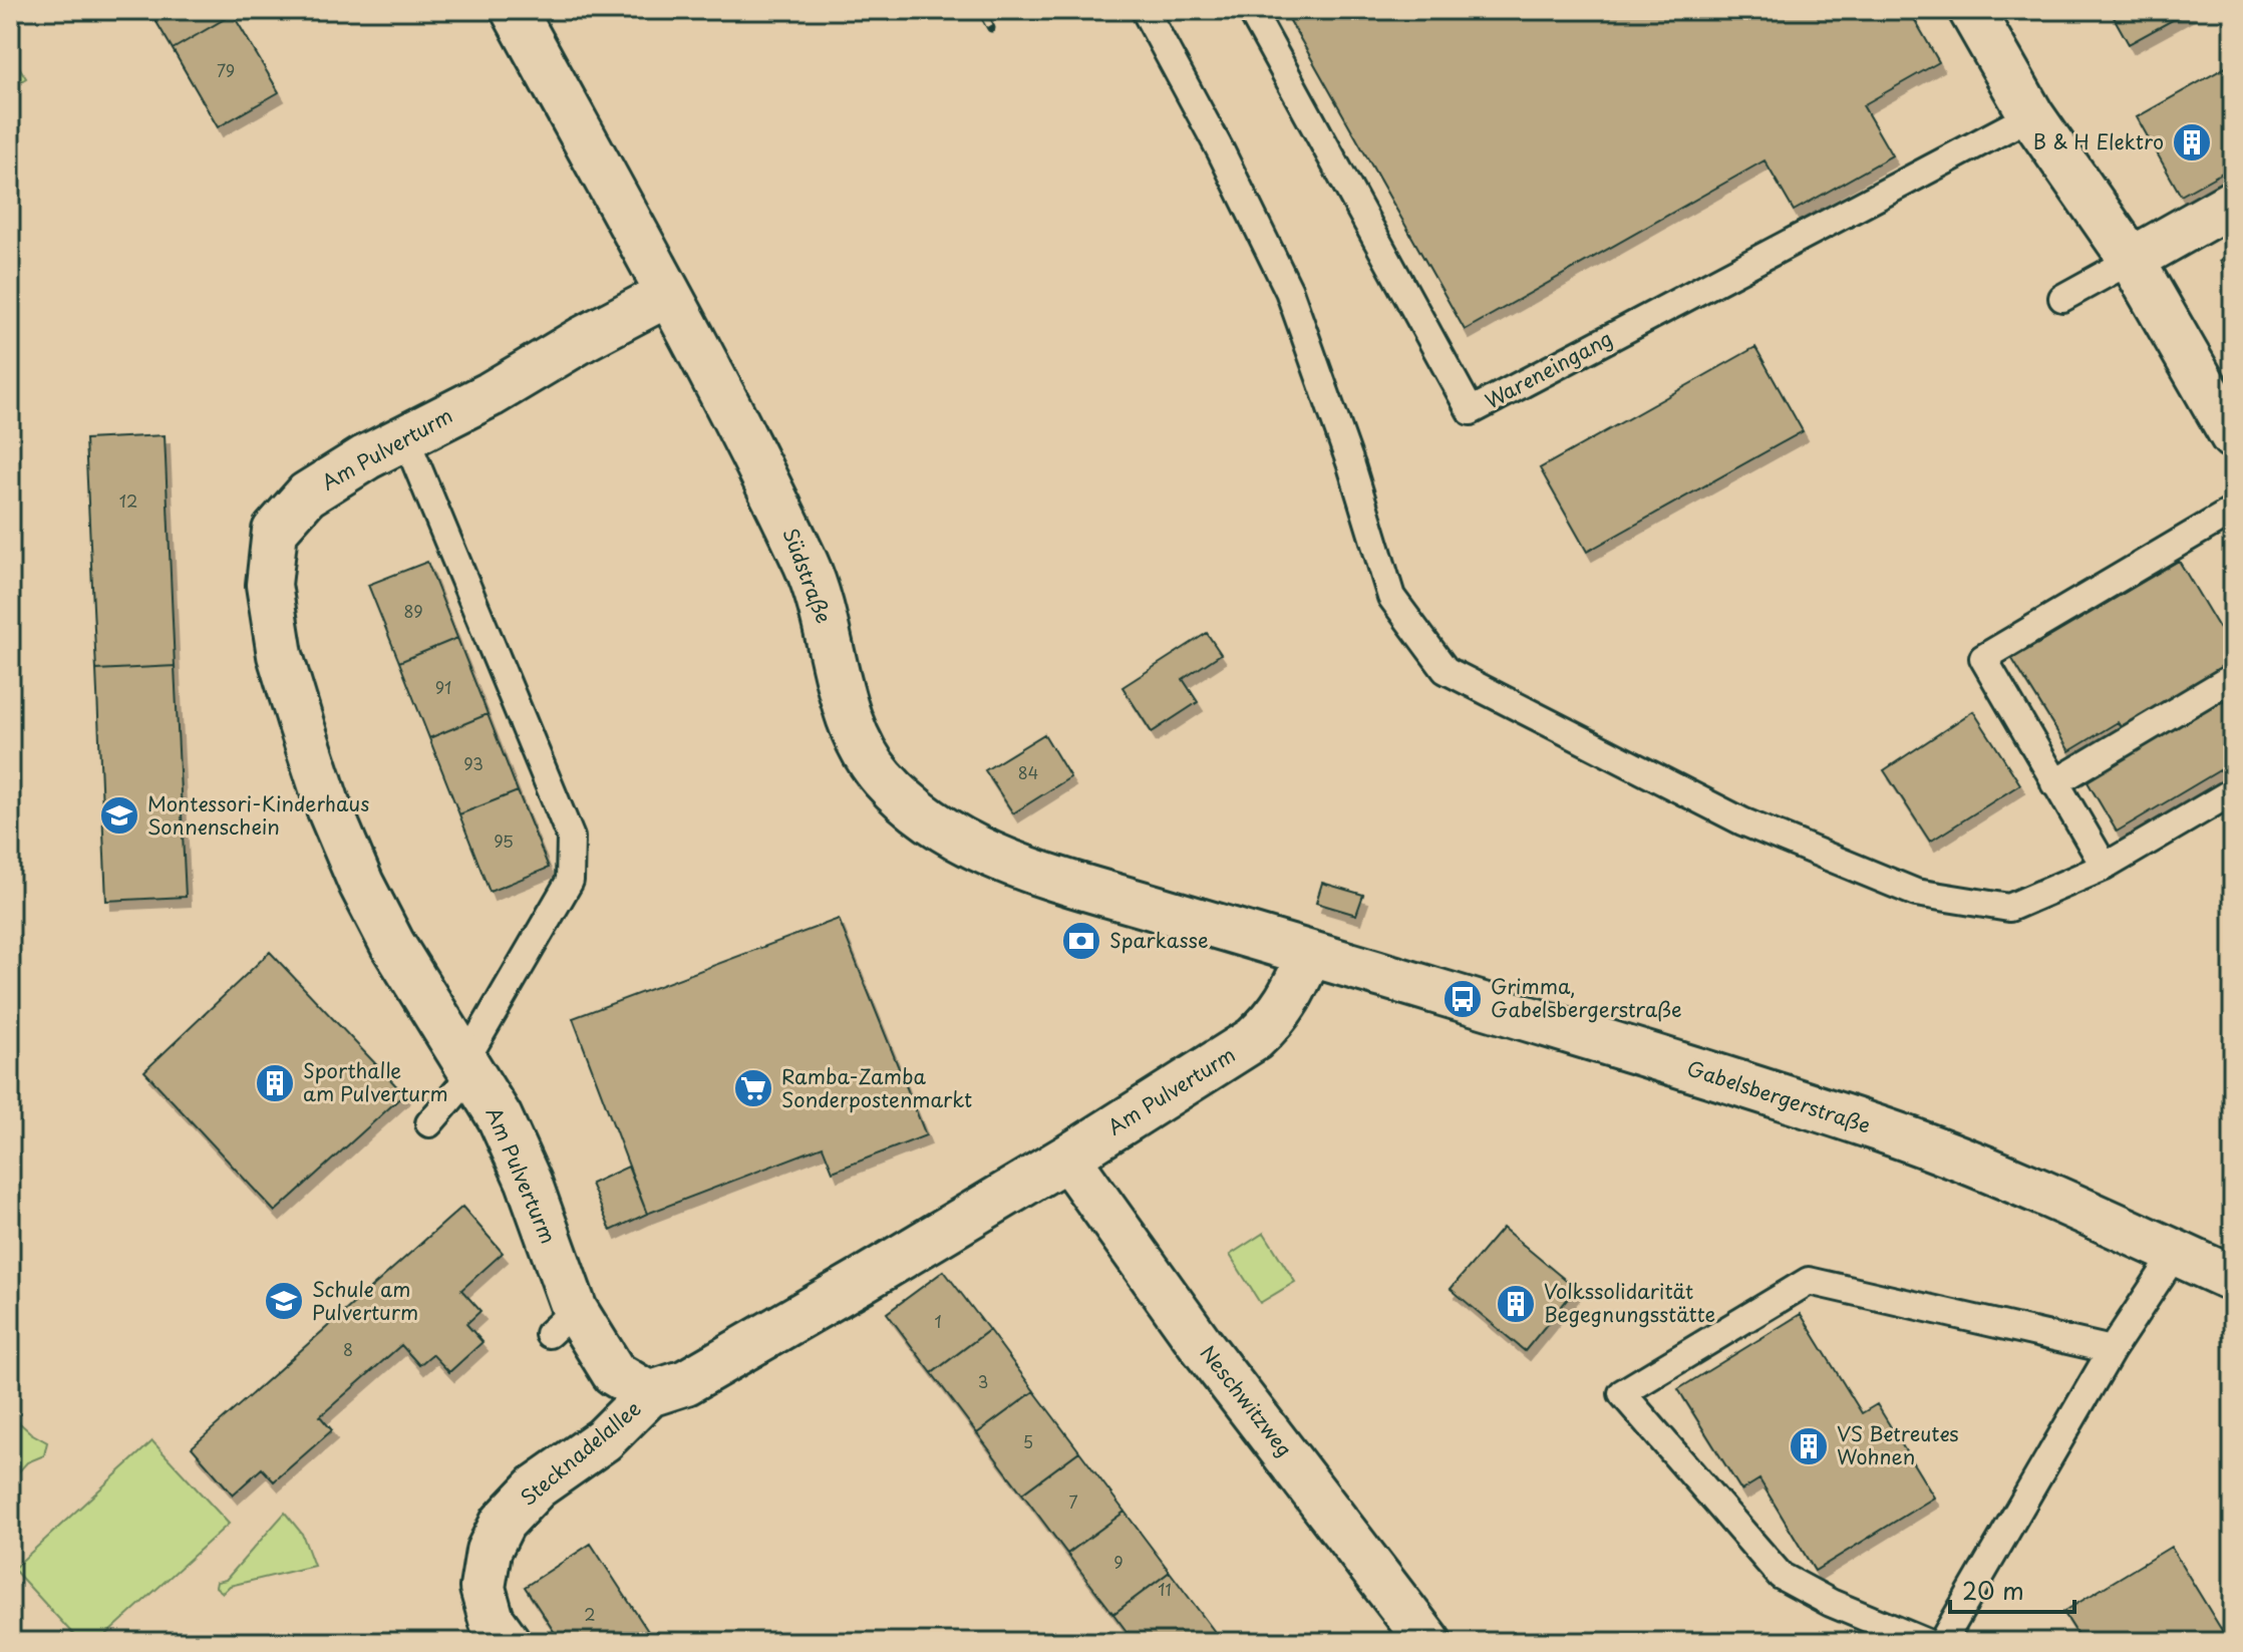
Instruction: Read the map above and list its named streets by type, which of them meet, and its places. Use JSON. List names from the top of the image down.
{
  "streets": {
    "street": [
      "Am Pulverturm",
      "Südstraße",
      "Gabelsbergerstraße",
      "Neschwitzweg",
      "Stecknadelallee"
    ],
    "lane": ["Wareneingang"]
  },
  "crossings": [
    ["Am Pulverturm", "Südstraße"],
    ["Am Pulverturm", "Gabelsbergerstraße"],
    ["Am Pulverturm", "Neschwitzweg"],
    ["Am Pulverturm", "Stecknadelallee"],
    ["Südstraße", "Gabelsbergerstraße"]
  ],
  "places": {
    "building": [
      "B & H Elektro",
      "Sporthalle am Pulverturm",
      "Volkssolidarität Begegnungsstätte",
      "VS Betreutes Wohnen"
    ],
    "school or university": ["Montessori-Kinderhaus Sonnenschein", "Schule am Pulverturm"],
    "bank": ["Sparkasse"],
    "bus stop": ["Grimma, Gabelsbergerstraße"],
    "supermarket": ["Ramba-Zamba Sonderpostenmarkt"]
  },
  "house_numbers": [
    "79",
    "12",
    "89",
    "91",
    "93",
    "84",
    "95",
    "1",
    "8",
    "3",
    "5",
    "7",
    "9",
    "11",
    "2"
  ],
  "scale_bar": "20 m"
}
